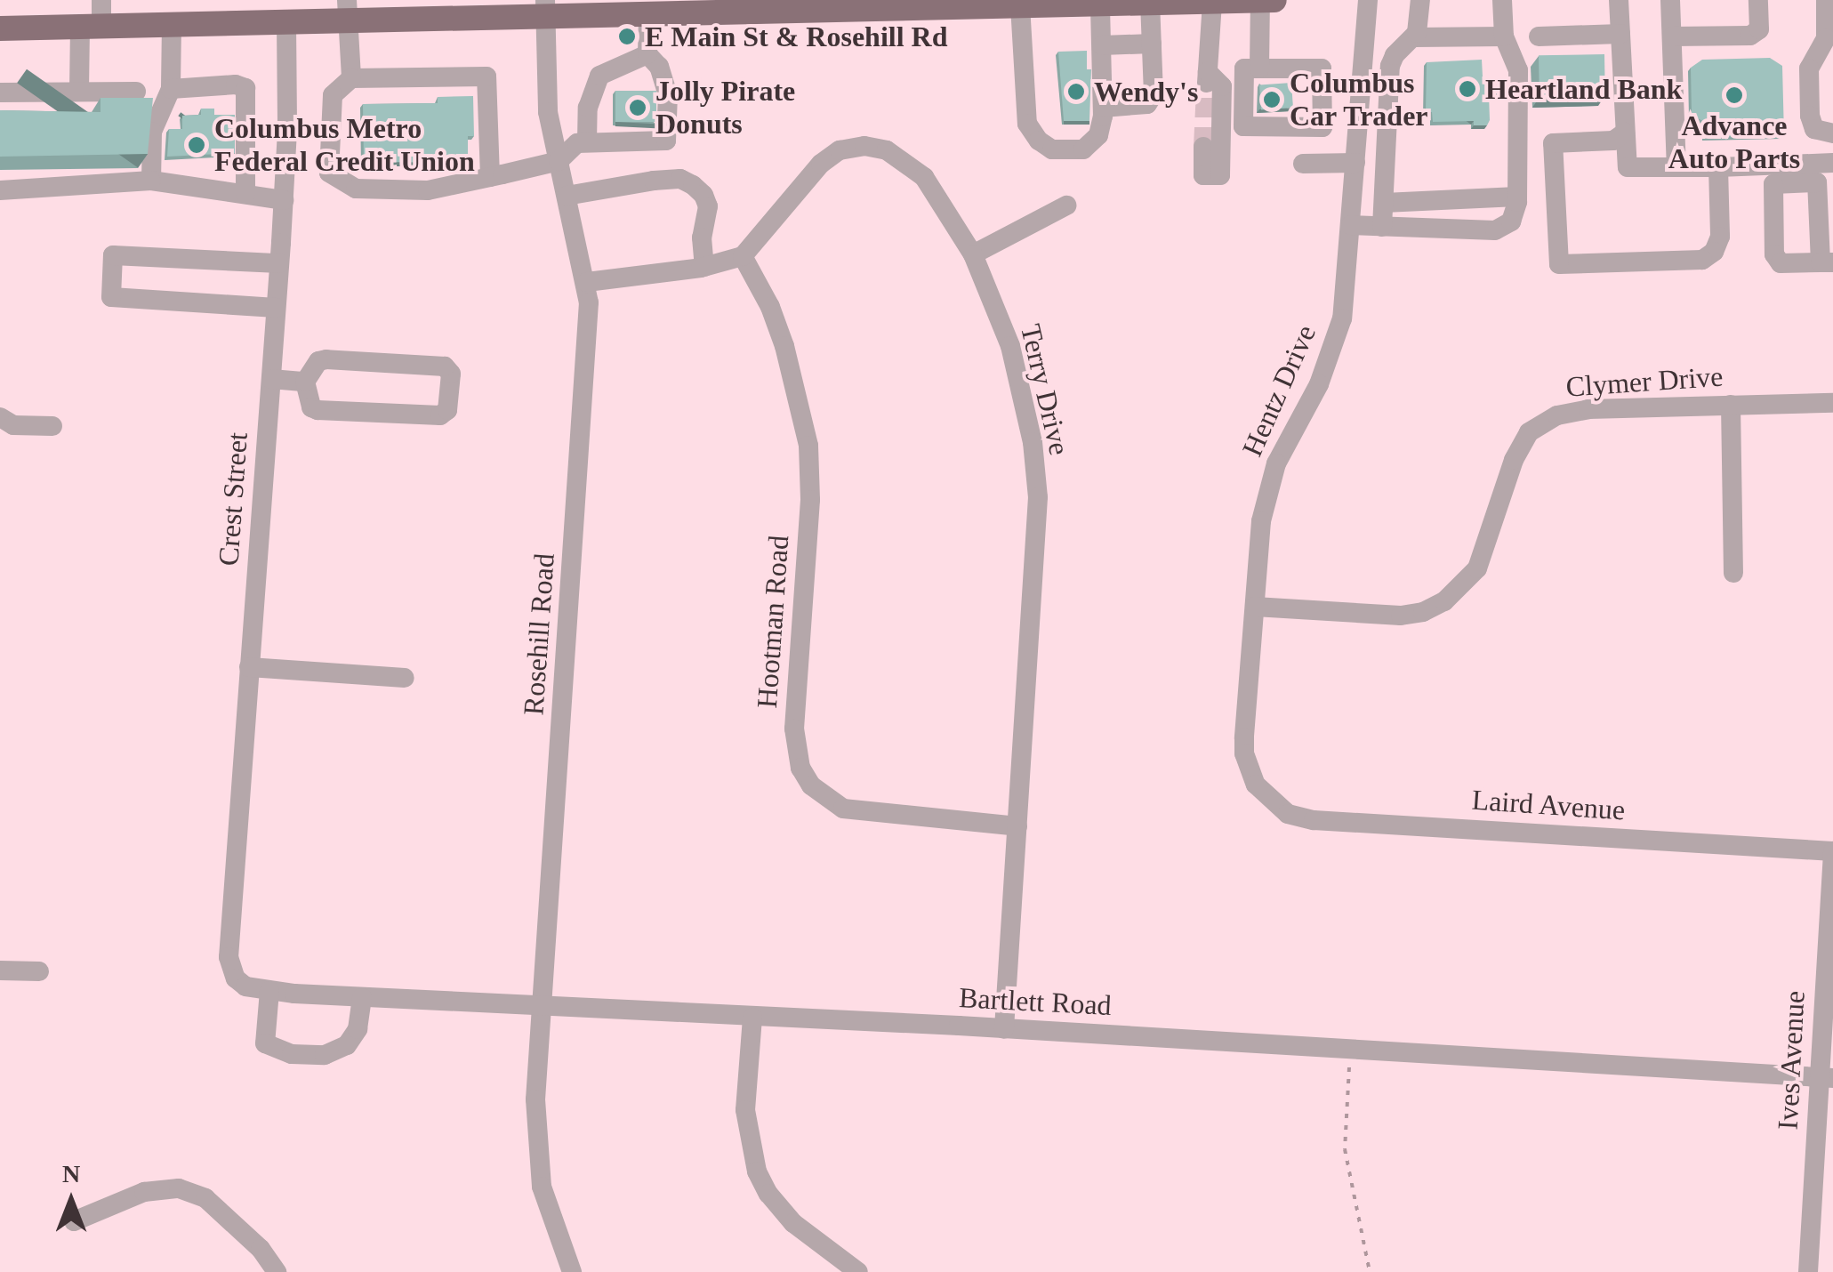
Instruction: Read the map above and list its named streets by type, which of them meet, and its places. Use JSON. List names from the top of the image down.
{
  "streets": {
    "street": [
      "Clymer Drive",
      "Terry Drive",
      "Hentz Drive",
      "Crest Street",
      "Hootman Road",
      "Rosehill Road",
      "Laird Avenue",
      "Bartlett Road",
      "Ives Avenue"
    ]
  },
  "crossings": [
    ["Clymer Drive", "Hentz Drive"],
    ["Terry Drive", "Hootman Road"],
    ["Terry Drive", "Bartlett Road"],
    ["Hentz Drive", "Laird Avenue"],
    ["Crest Street", "Bartlett Road"],
    ["Rosehill Road", "Bartlett Road"],
    ["Laird Avenue", "Ives Avenue"],
    ["Bartlett Road", "Ives Avenue"]
  ],
  "places": [
    "E Main St & Rosehill Rd",
    "Heartland Bank",
    "Wendy's",
    "Advance Auto Parts",
    "Columbus Car Trader",
    "Jolly Pirate Donuts",
    "Columbus Metro Federal Credit Union"
  ],
  "north": "top"
}
